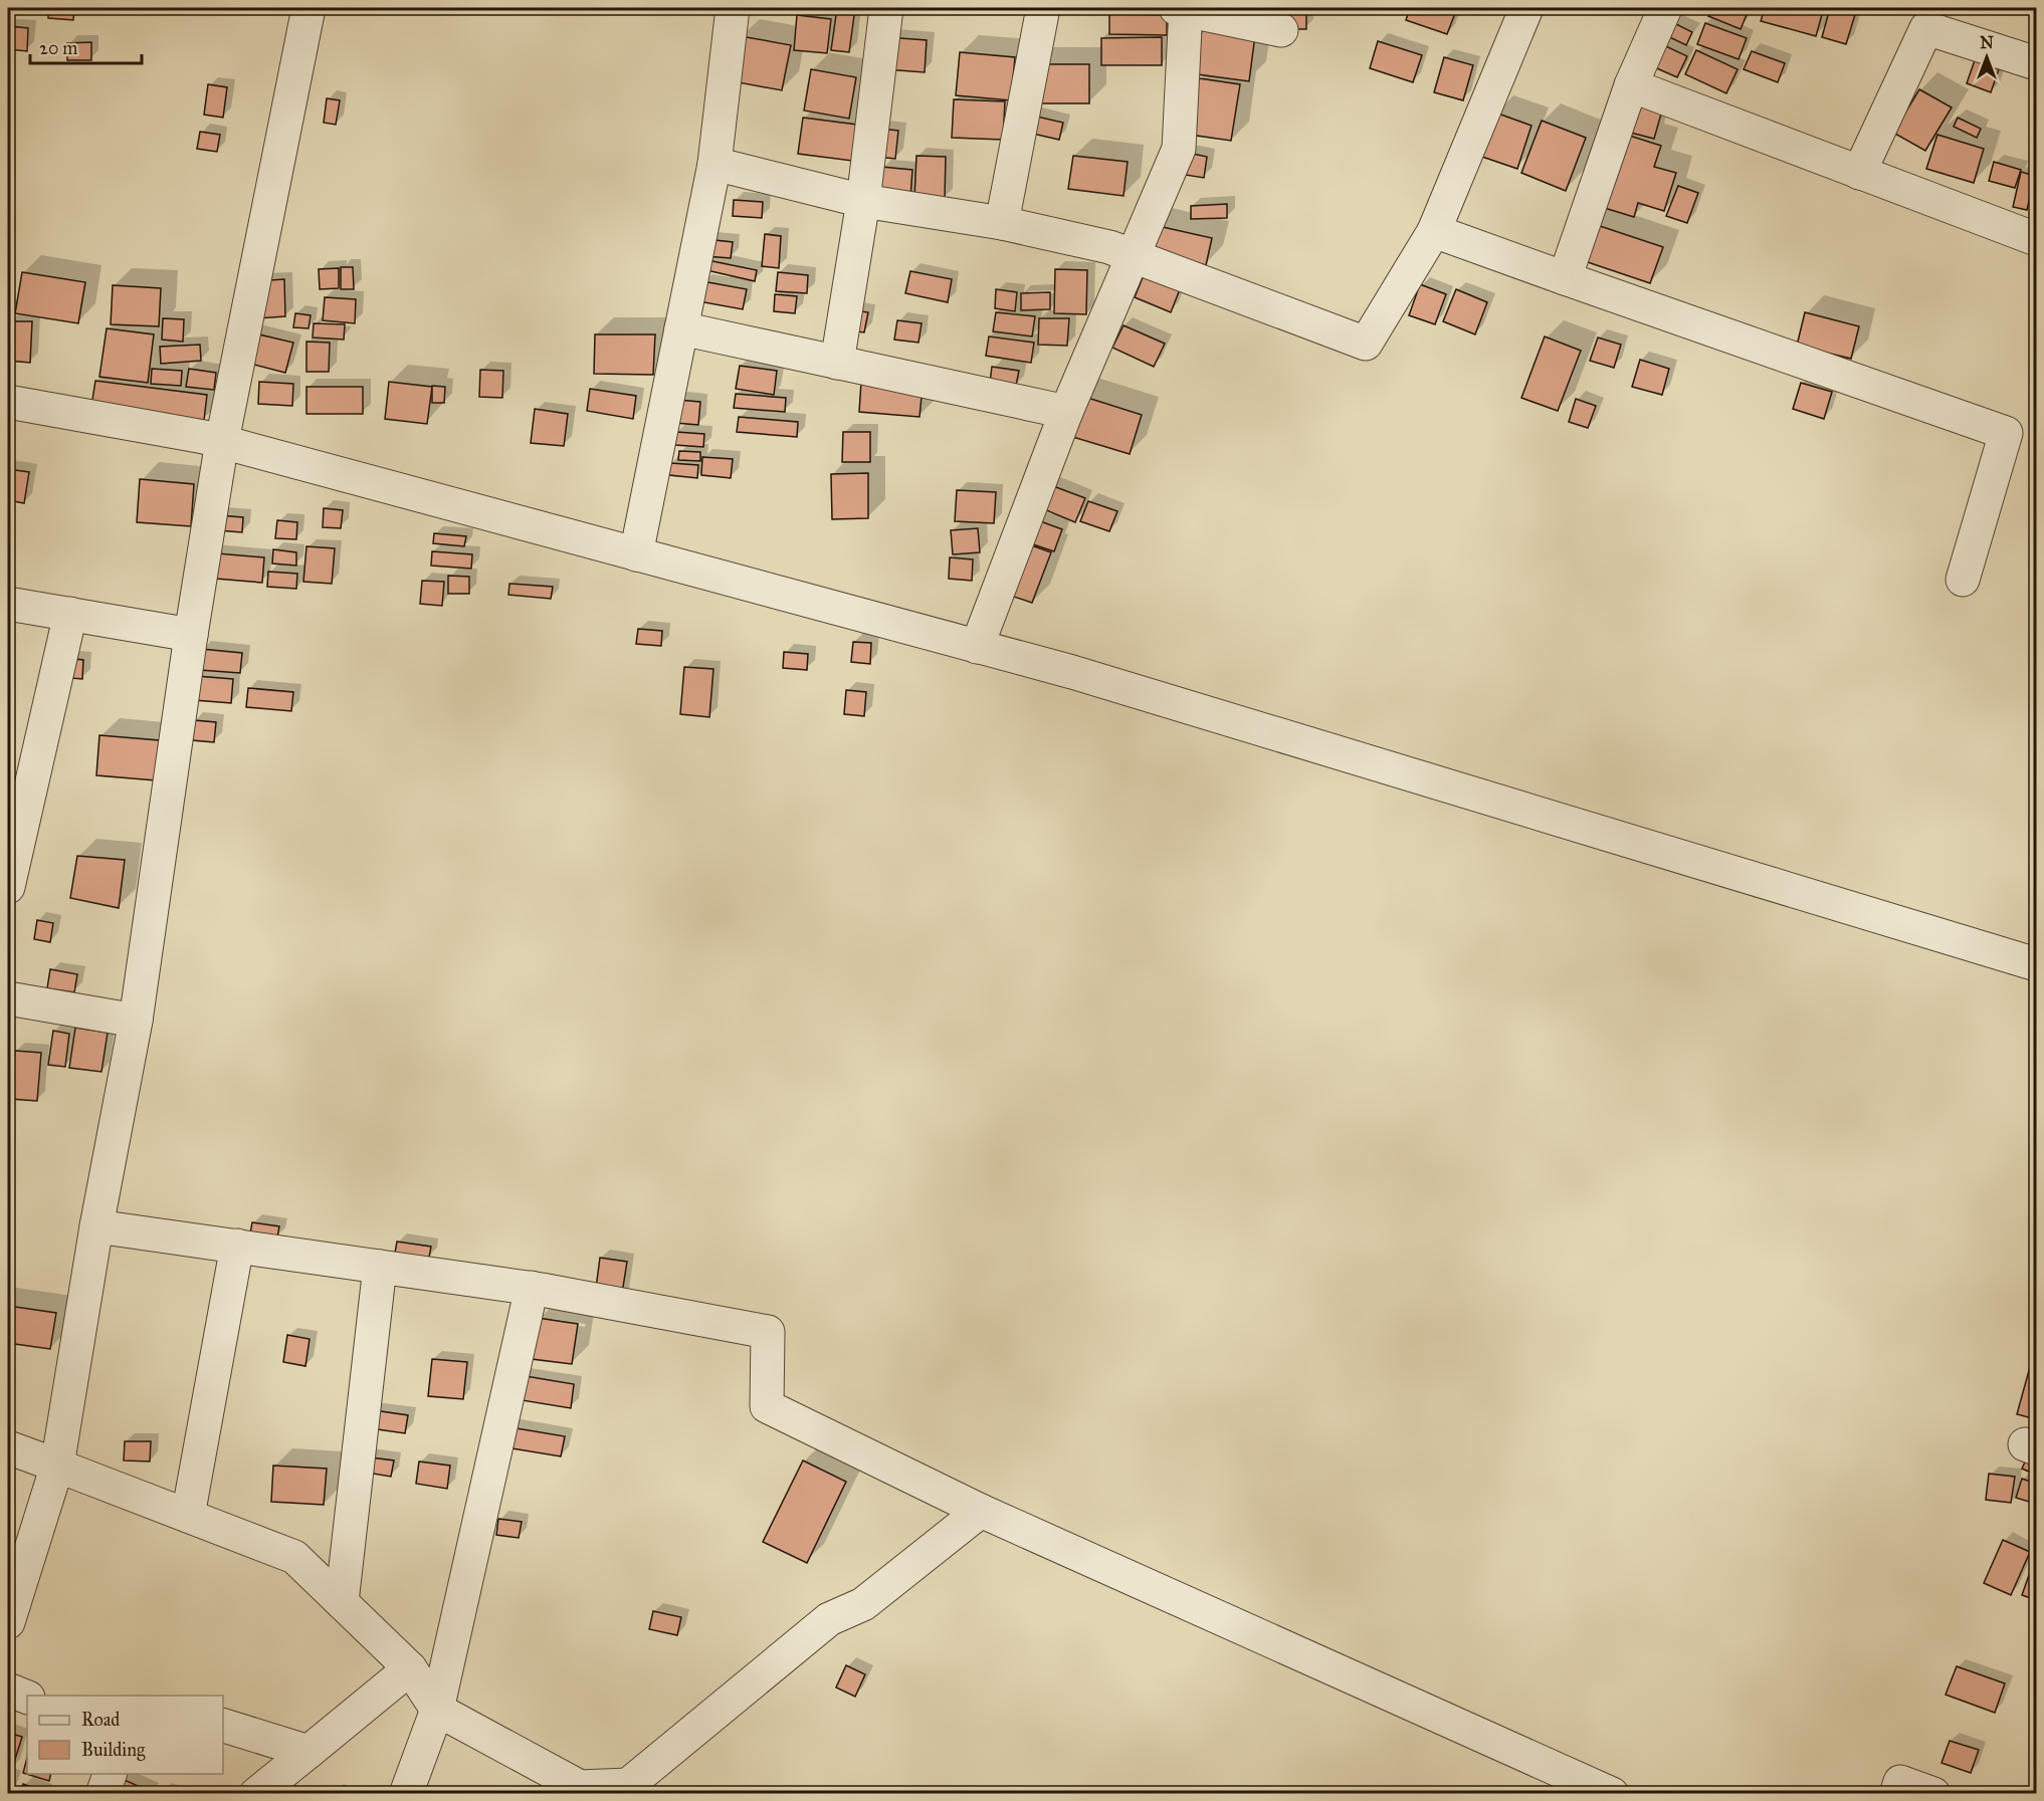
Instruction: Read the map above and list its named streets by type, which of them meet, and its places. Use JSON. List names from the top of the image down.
{
  "legend": ["Road", "Building"],
  "scale_bar": "20 m",
  "north": "top"
}
